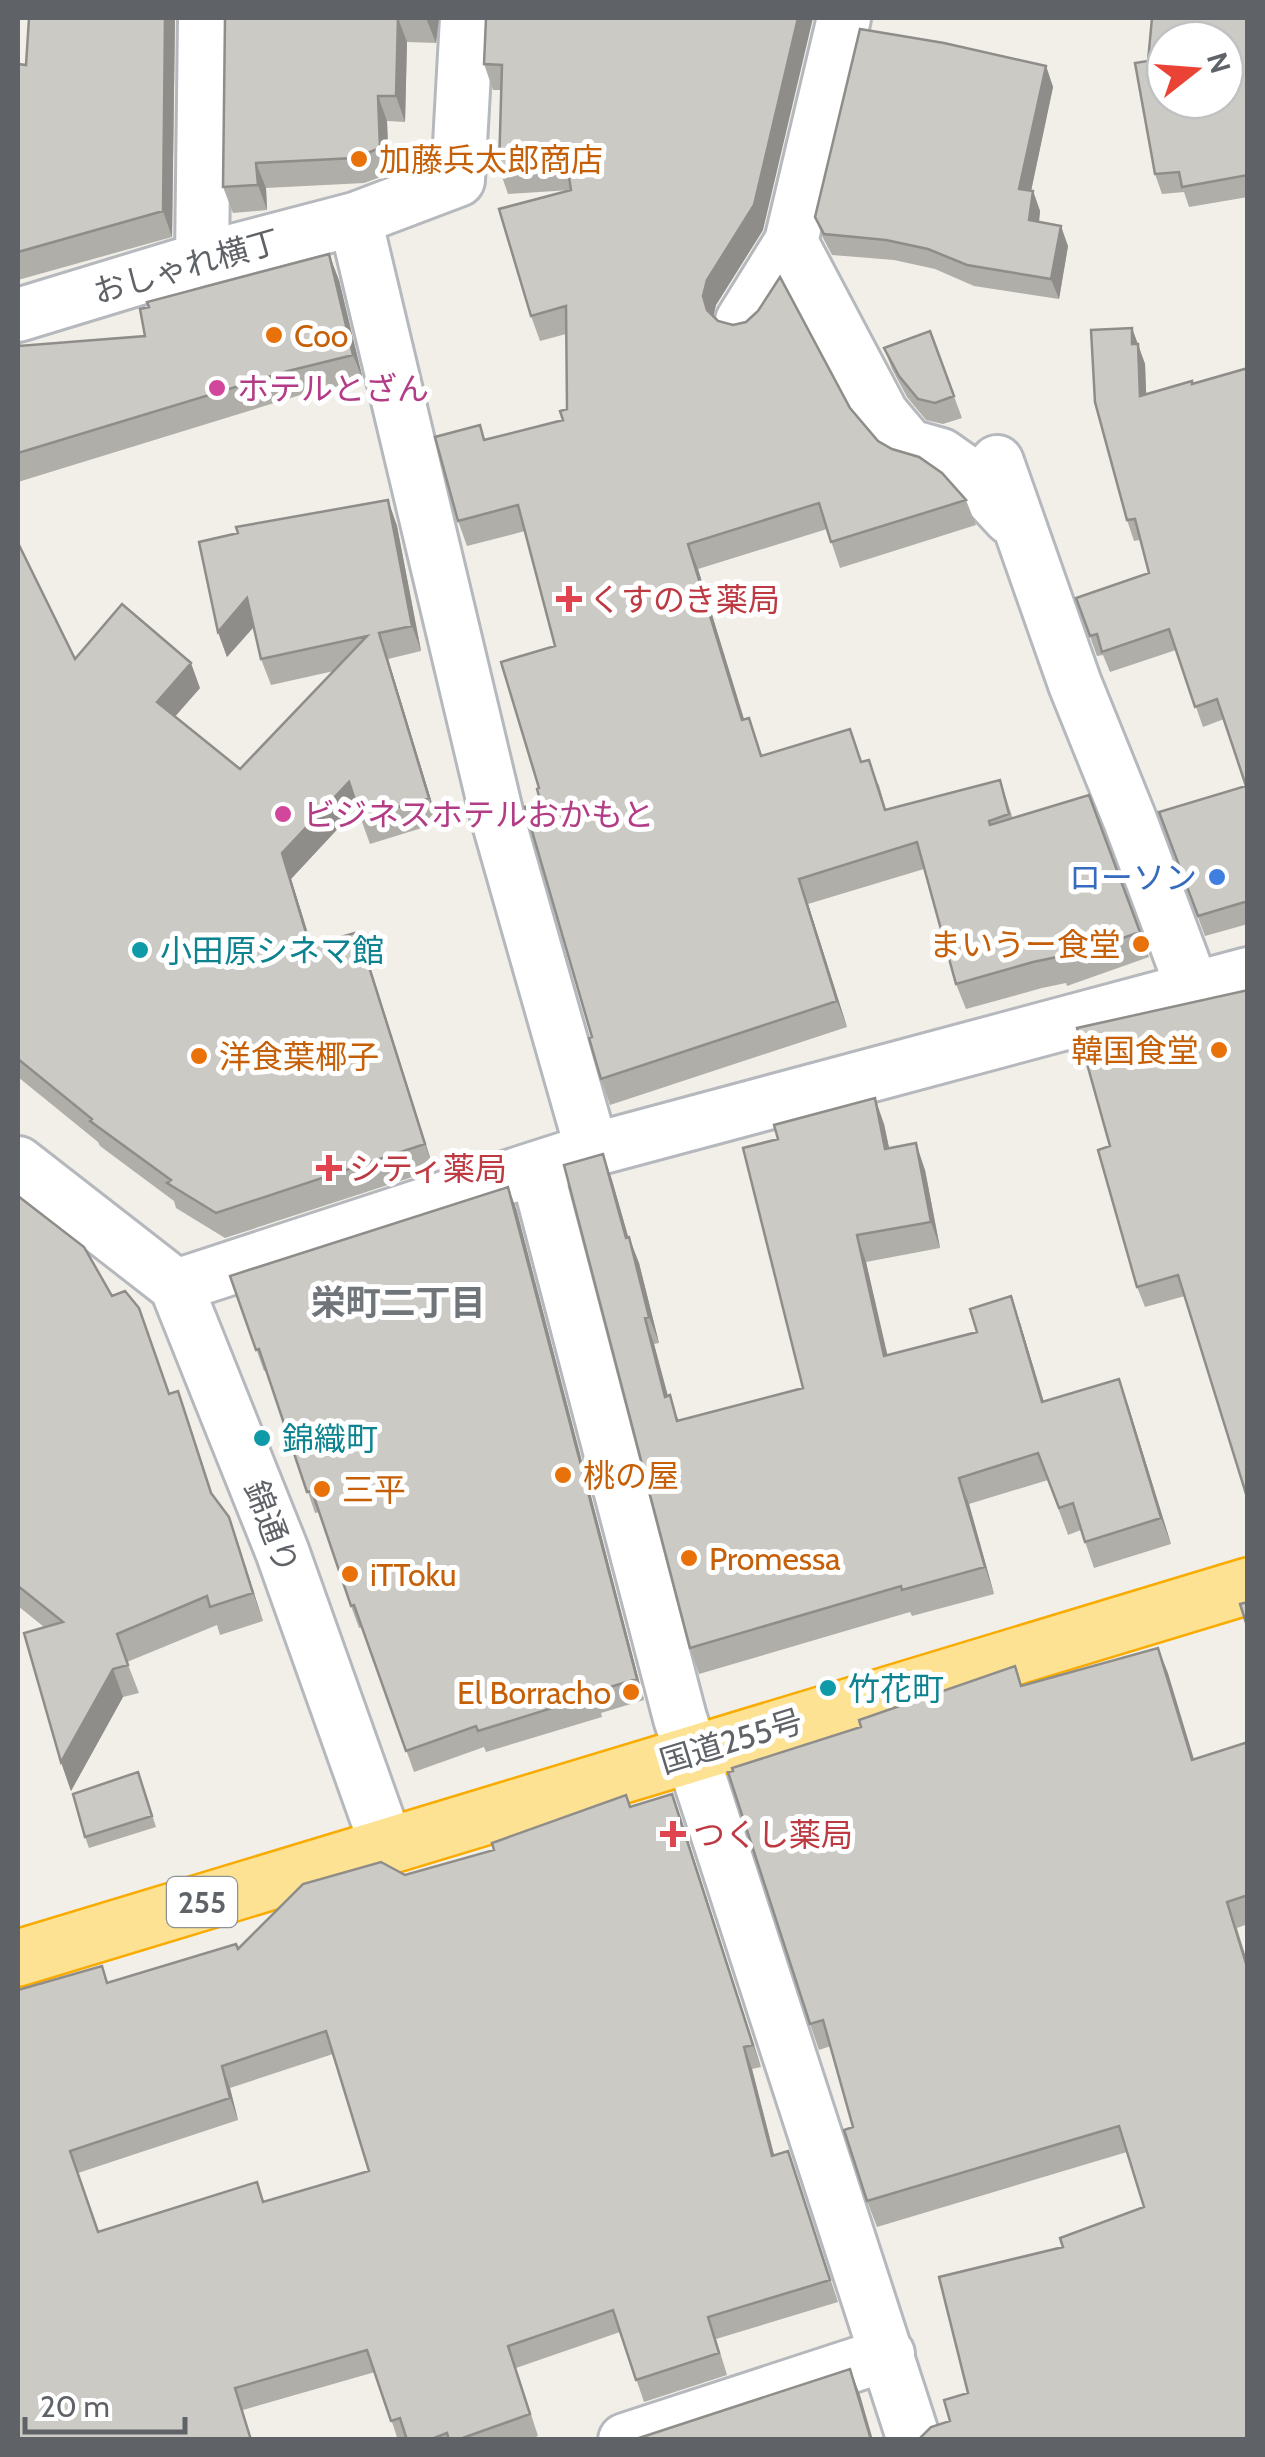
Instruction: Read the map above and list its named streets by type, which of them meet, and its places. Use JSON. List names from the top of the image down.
{
  "streets": {
    "highway": ["国道255号", "255"],
    "street": ["おしゃれ横丁", "錦通り"]
  },
  "crossings": [
    ["錦通り", "国道255号"],
    ["錦通り", "255"],
    ["国道255号", "255"]
  ],
  "districts": ["栄町二丁目"],
  "places": {
    "other": [
      "加藤兵太郎商店",
      "Coo",
      "ホテルとざん",
      "ビジネスホテルおかもと",
      "ローソン",
      "まいうー食堂",
      "小田原シネマ館",
      "韓国食堂",
      "洋食葉椰子",
      "錦織町",
      "桃の屋",
      "三平",
      "Promessa",
      "iTToku",
      "竹花町",
      "El Borracho"
    ],
    "health": ["くすのき薬局", "シティ薬局", "つくし薬局"]
  },
  "scale_bar": "20 m",
  "north": "right"
}
